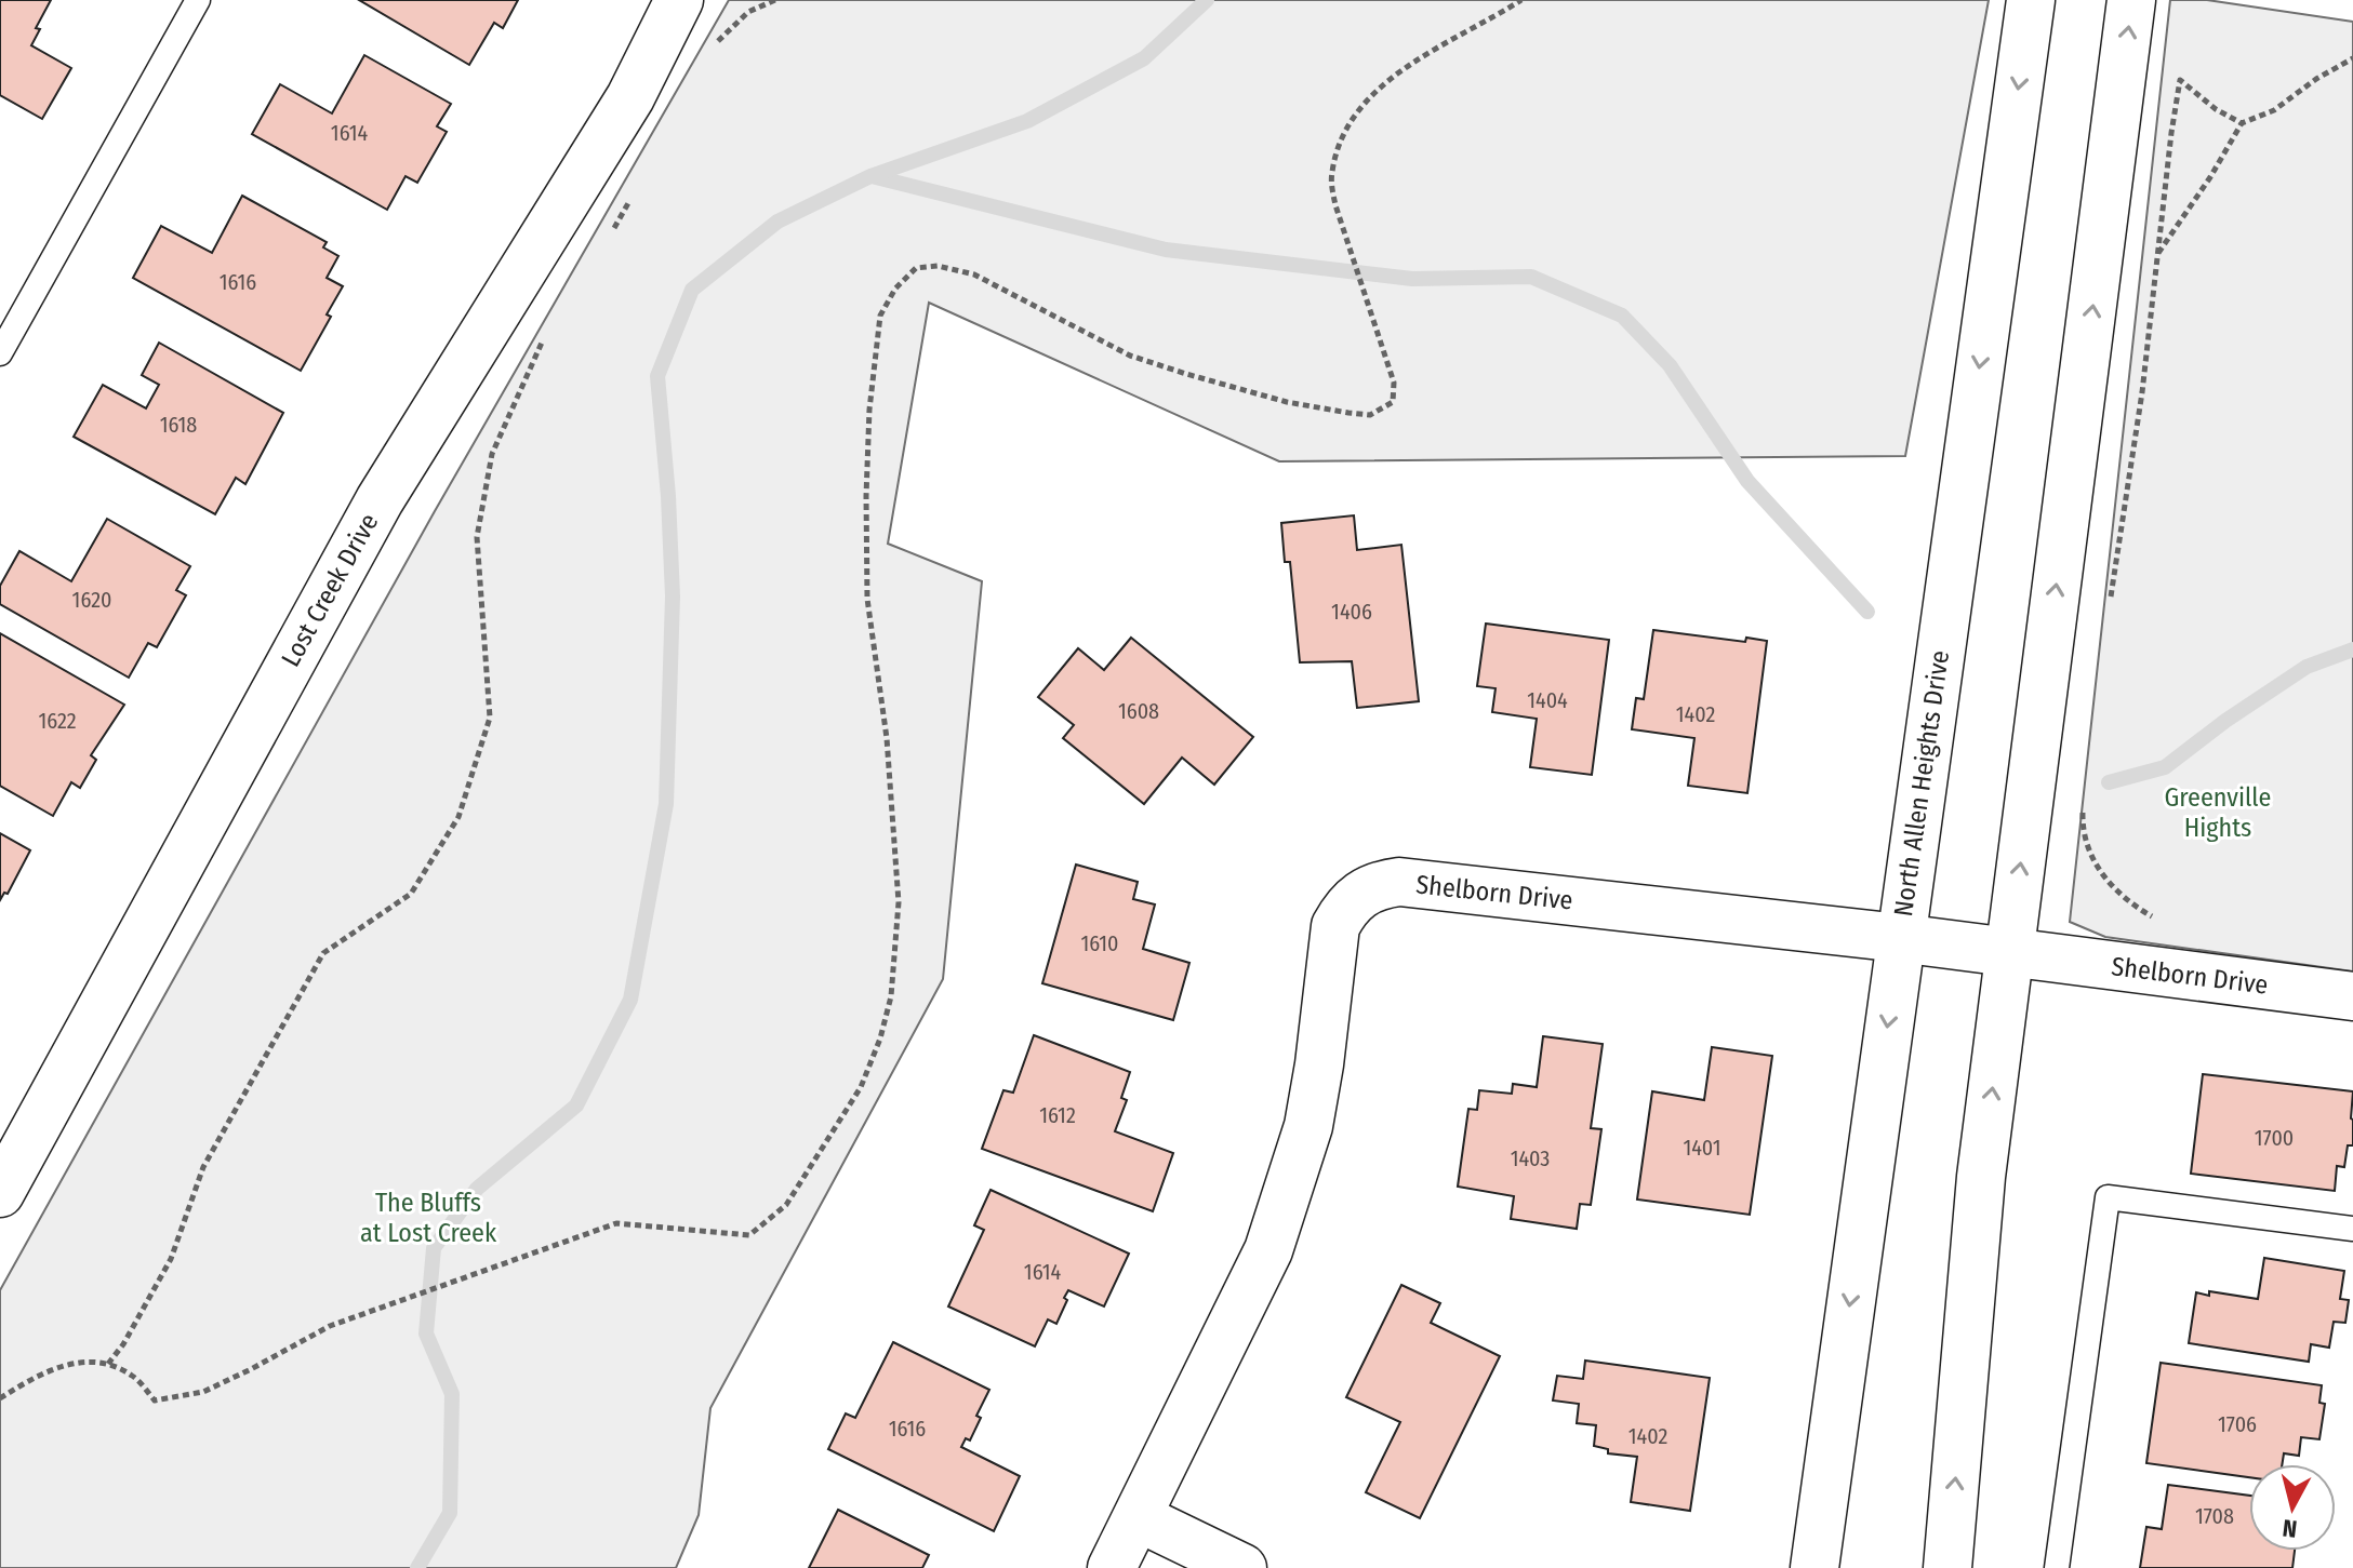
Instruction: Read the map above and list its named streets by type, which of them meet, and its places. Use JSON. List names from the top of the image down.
{
  "streets": {
    "street": ["Lost Creek Drive", "North Allen Heights Drive", "Shelborn Drive"]
  },
  "crossings": [
    ["North Allen Heights Drive", "Shelborn Drive"]
  ],
  "parks": ["Greenville Hights", "The Bluffs at Lost Creek"],
  "house_numbers": [
    "1614",
    "1616",
    "1618",
    "1620",
    "1406",
    "1404",
    "1608",
    "1402",
    "1622",
    "1610",
    "1612",
    "1700",
    "1401",
    "1403",
    "1614",
    "1706",
    "1616",
    "1402",
    "1708"
  ],
  "north": "bottom"
}
